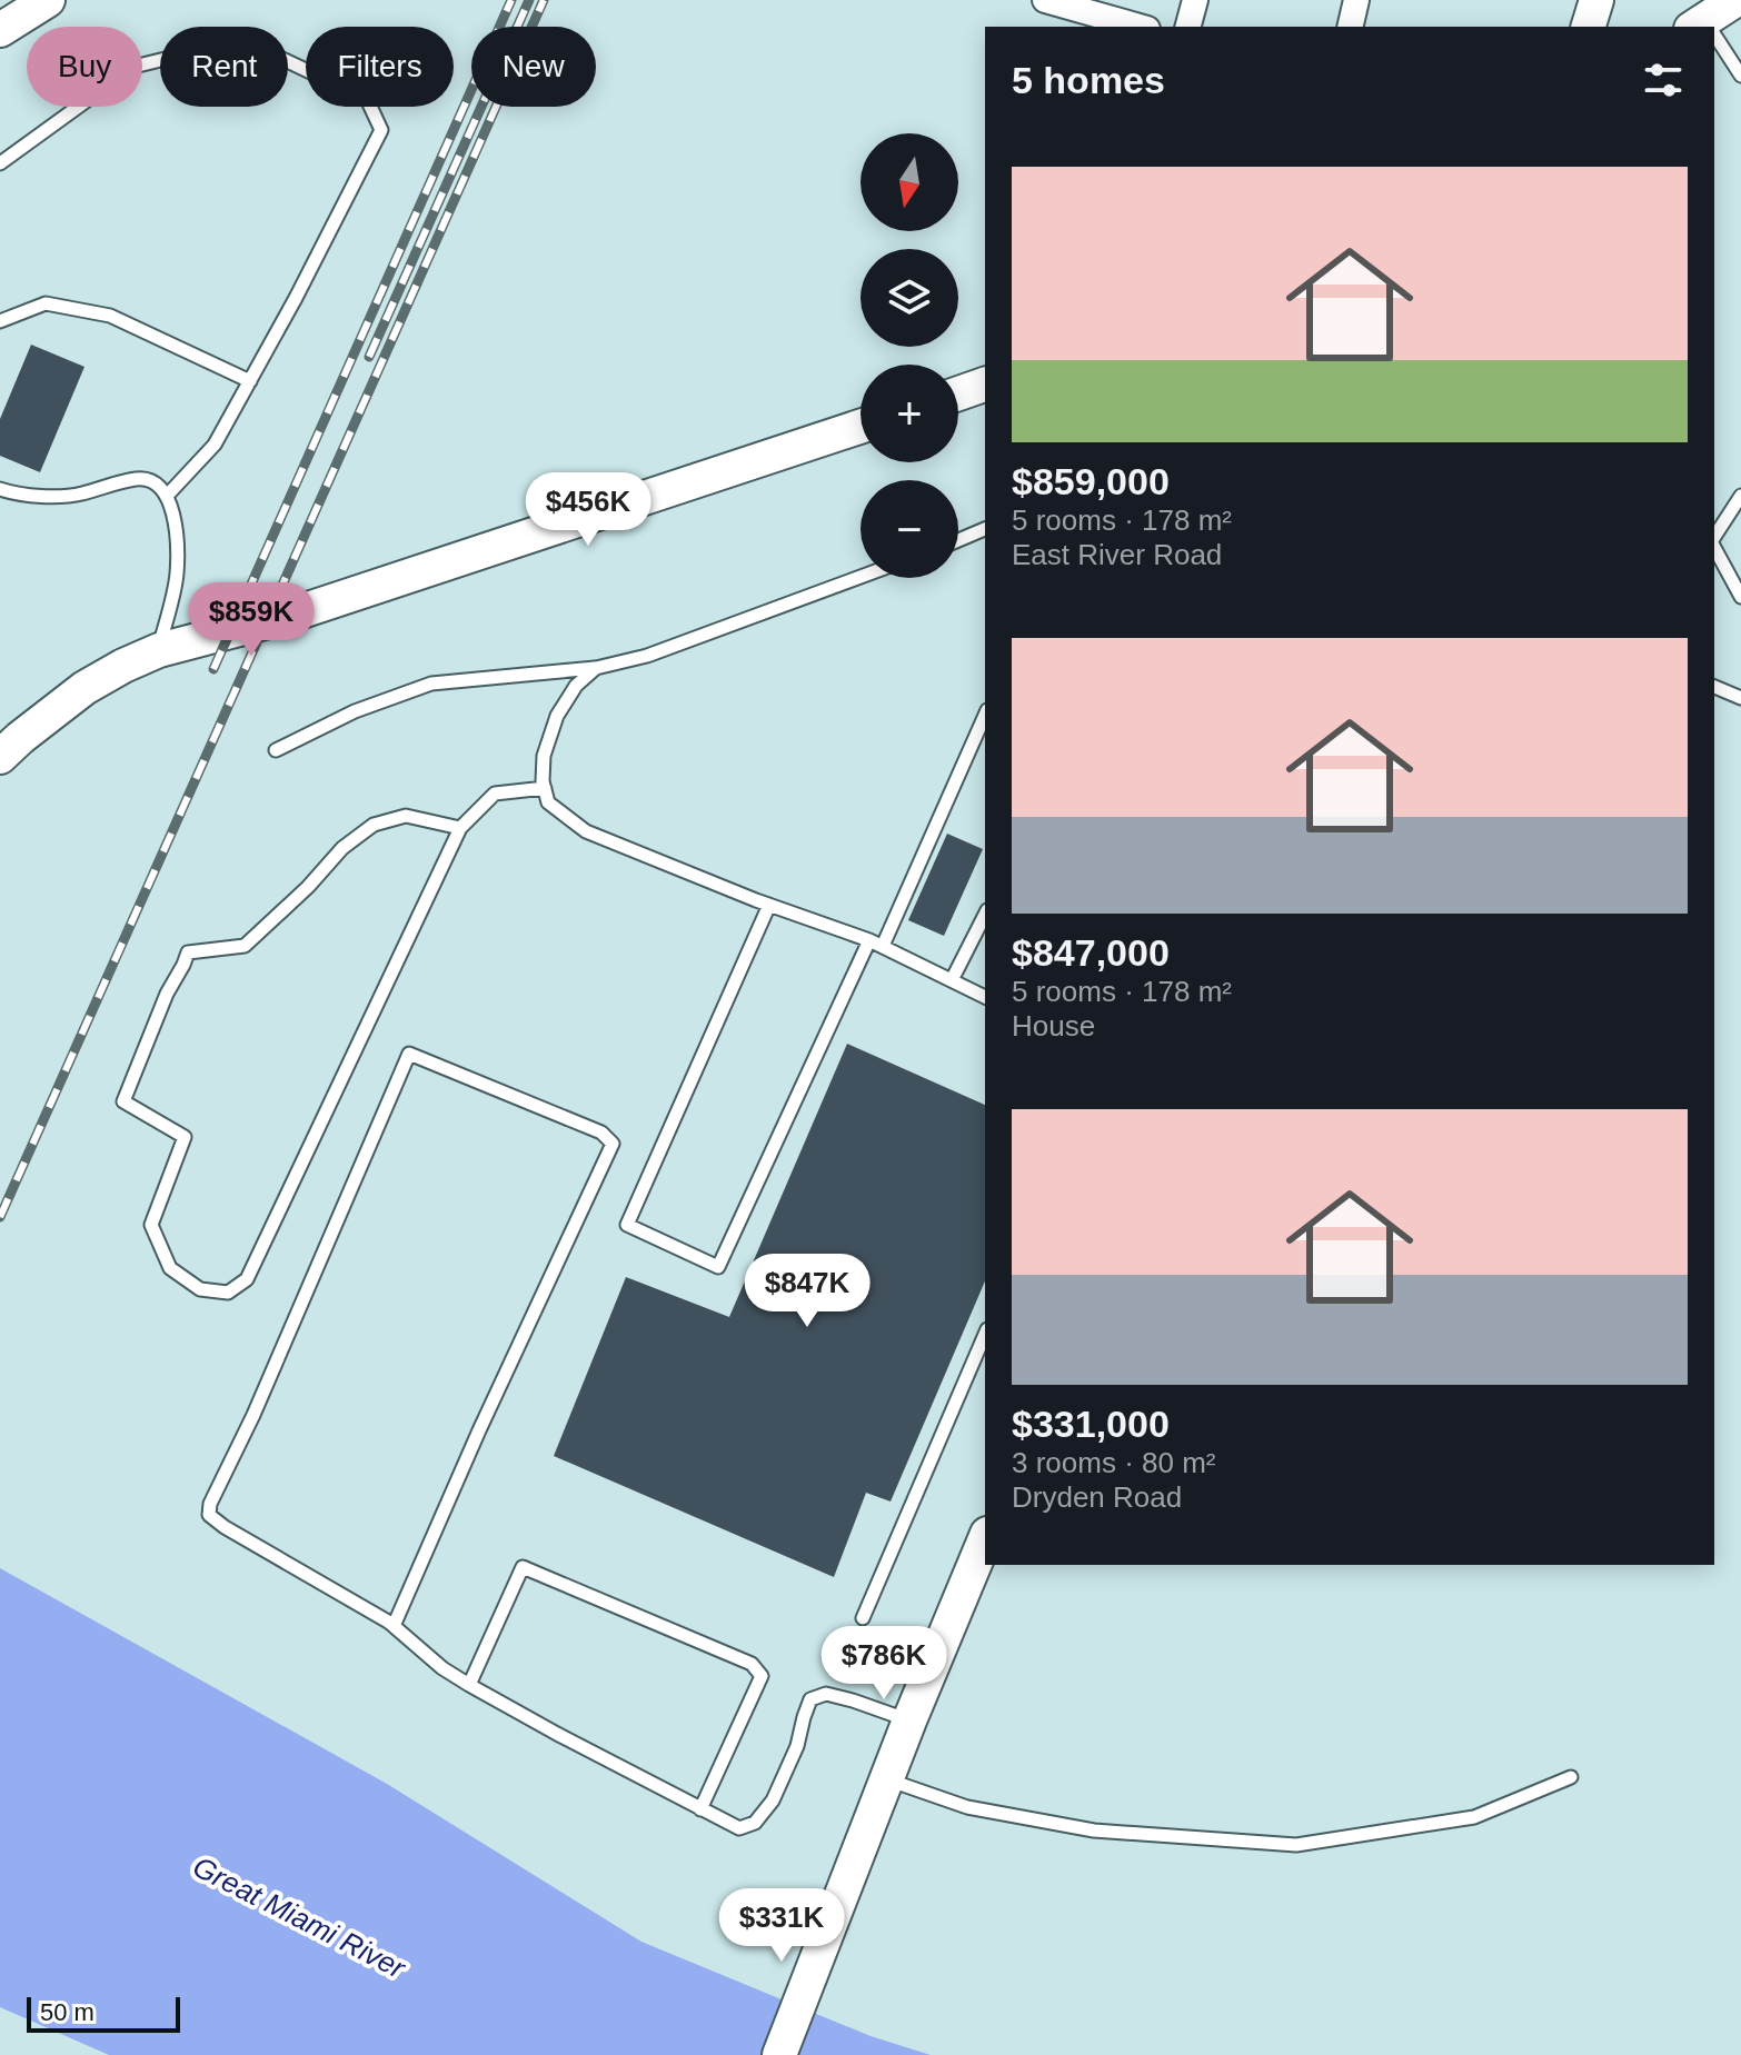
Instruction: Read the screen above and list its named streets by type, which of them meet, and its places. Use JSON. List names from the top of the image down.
{
  "water": ["Great Miami River"],
  "scale_bar": "50 m",
  "north": "bottom",
  "page": {
    "chip": [
      "Buy",
      "Rent",
      "Filters",
      "New"
    ],
    "heading": "5 homes",
    "map_buttons": ["+", "−"],
    "list": [
      {
        "name": "$859,000",
        "note": "5 rooms · 178 m² · East River Road"
      },
      {
        "name": "$847,000",
        "note": "5 rooms · 178 m² · House"
      },
      {
        "name": "$331,000",
        "note": "3 rooms · 80 m² · Dryden Road"
      }
    ],
    "price": [
      "$456K",
      "$859K",
      "$847K",
      "$786K",
      "$331K"
    ],
    "scale": "50 m"
  }
}
